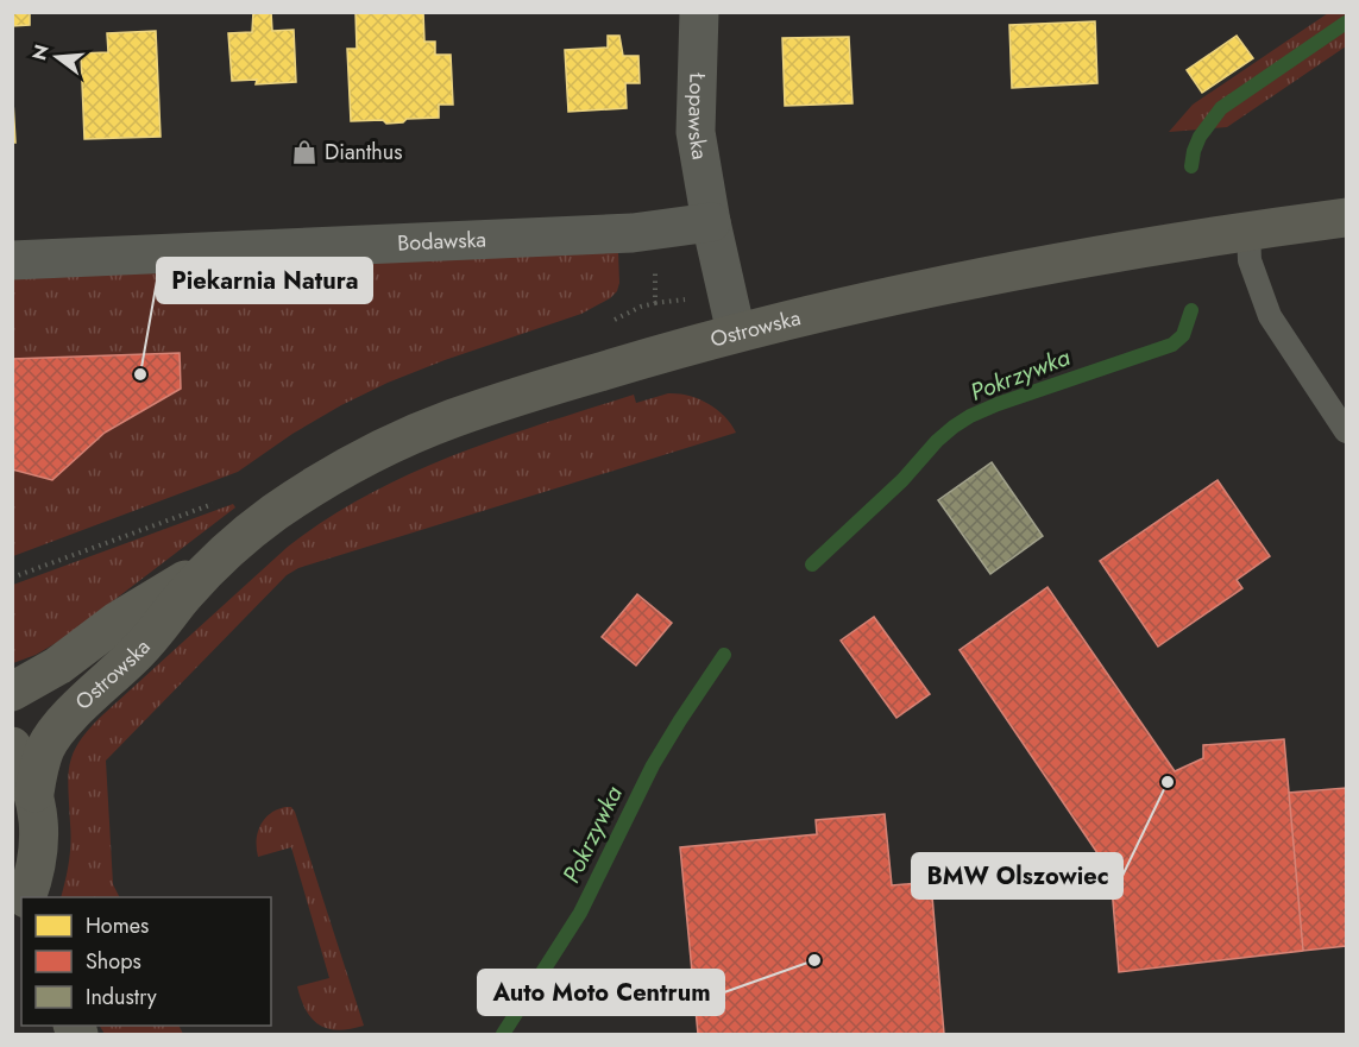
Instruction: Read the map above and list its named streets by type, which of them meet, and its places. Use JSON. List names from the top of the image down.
{
  "streets": {
    "street": ["Łopawska", "Bodawska", "Ostrowska"]
  },
  "crossings": [
    ["Łopawska", "Bodawska"]
  ],
  "water": ["Pokrzywka"],
  "places": {
    "shop": ["Dianthus"],
    "other": ["Piekarnia Natura", "BMW Olszowiec", "Auto Moto Centrum"]
  },
  "legend": ["Homes", "Shops", "Industry"],
  "north": "left"
}
